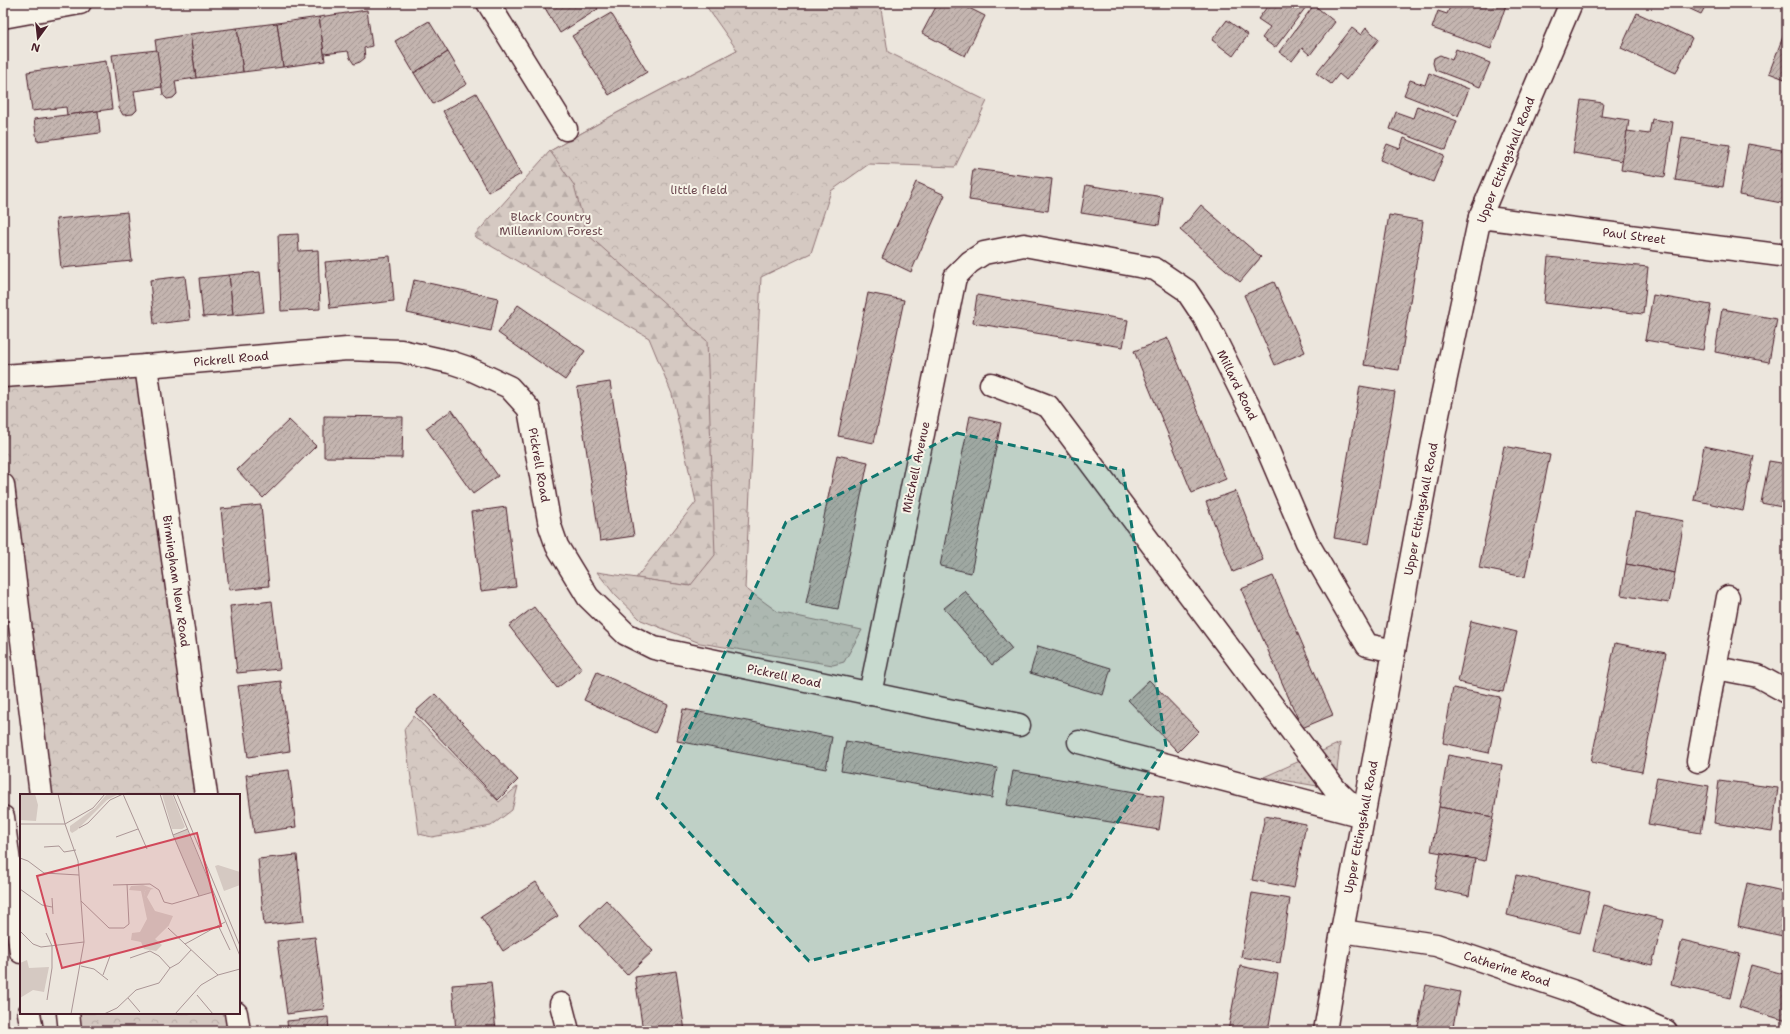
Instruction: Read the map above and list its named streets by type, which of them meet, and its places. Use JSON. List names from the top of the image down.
{
  "streets": {
    "main road": [
      "Upper Ettingshall Road",
      "Paul Street",
      "Pickrell Road",
      "Millard Road",
      "Mitchell Avenue",
      "Birmingham New Road",
      "Catherine Road"
    ]
  },
  "crossings": [
    ["Upper Ettingshall Road", "Paul Street"],
    ["Upper Ettingshall Road", "Millard Road"],
    ["Upper Ettingshall Road", "Catherine Road"],
    ["Pickrell Road", "Mitchell Avenue"],
    ["Pickrell Road", "Birmingham New Road"],
    ["Millard Road", "Mitchell Avenue"]
  ],
  "parks": ["little field", "Black Country Millennium Forest"],
  "north": "bottom"
}
